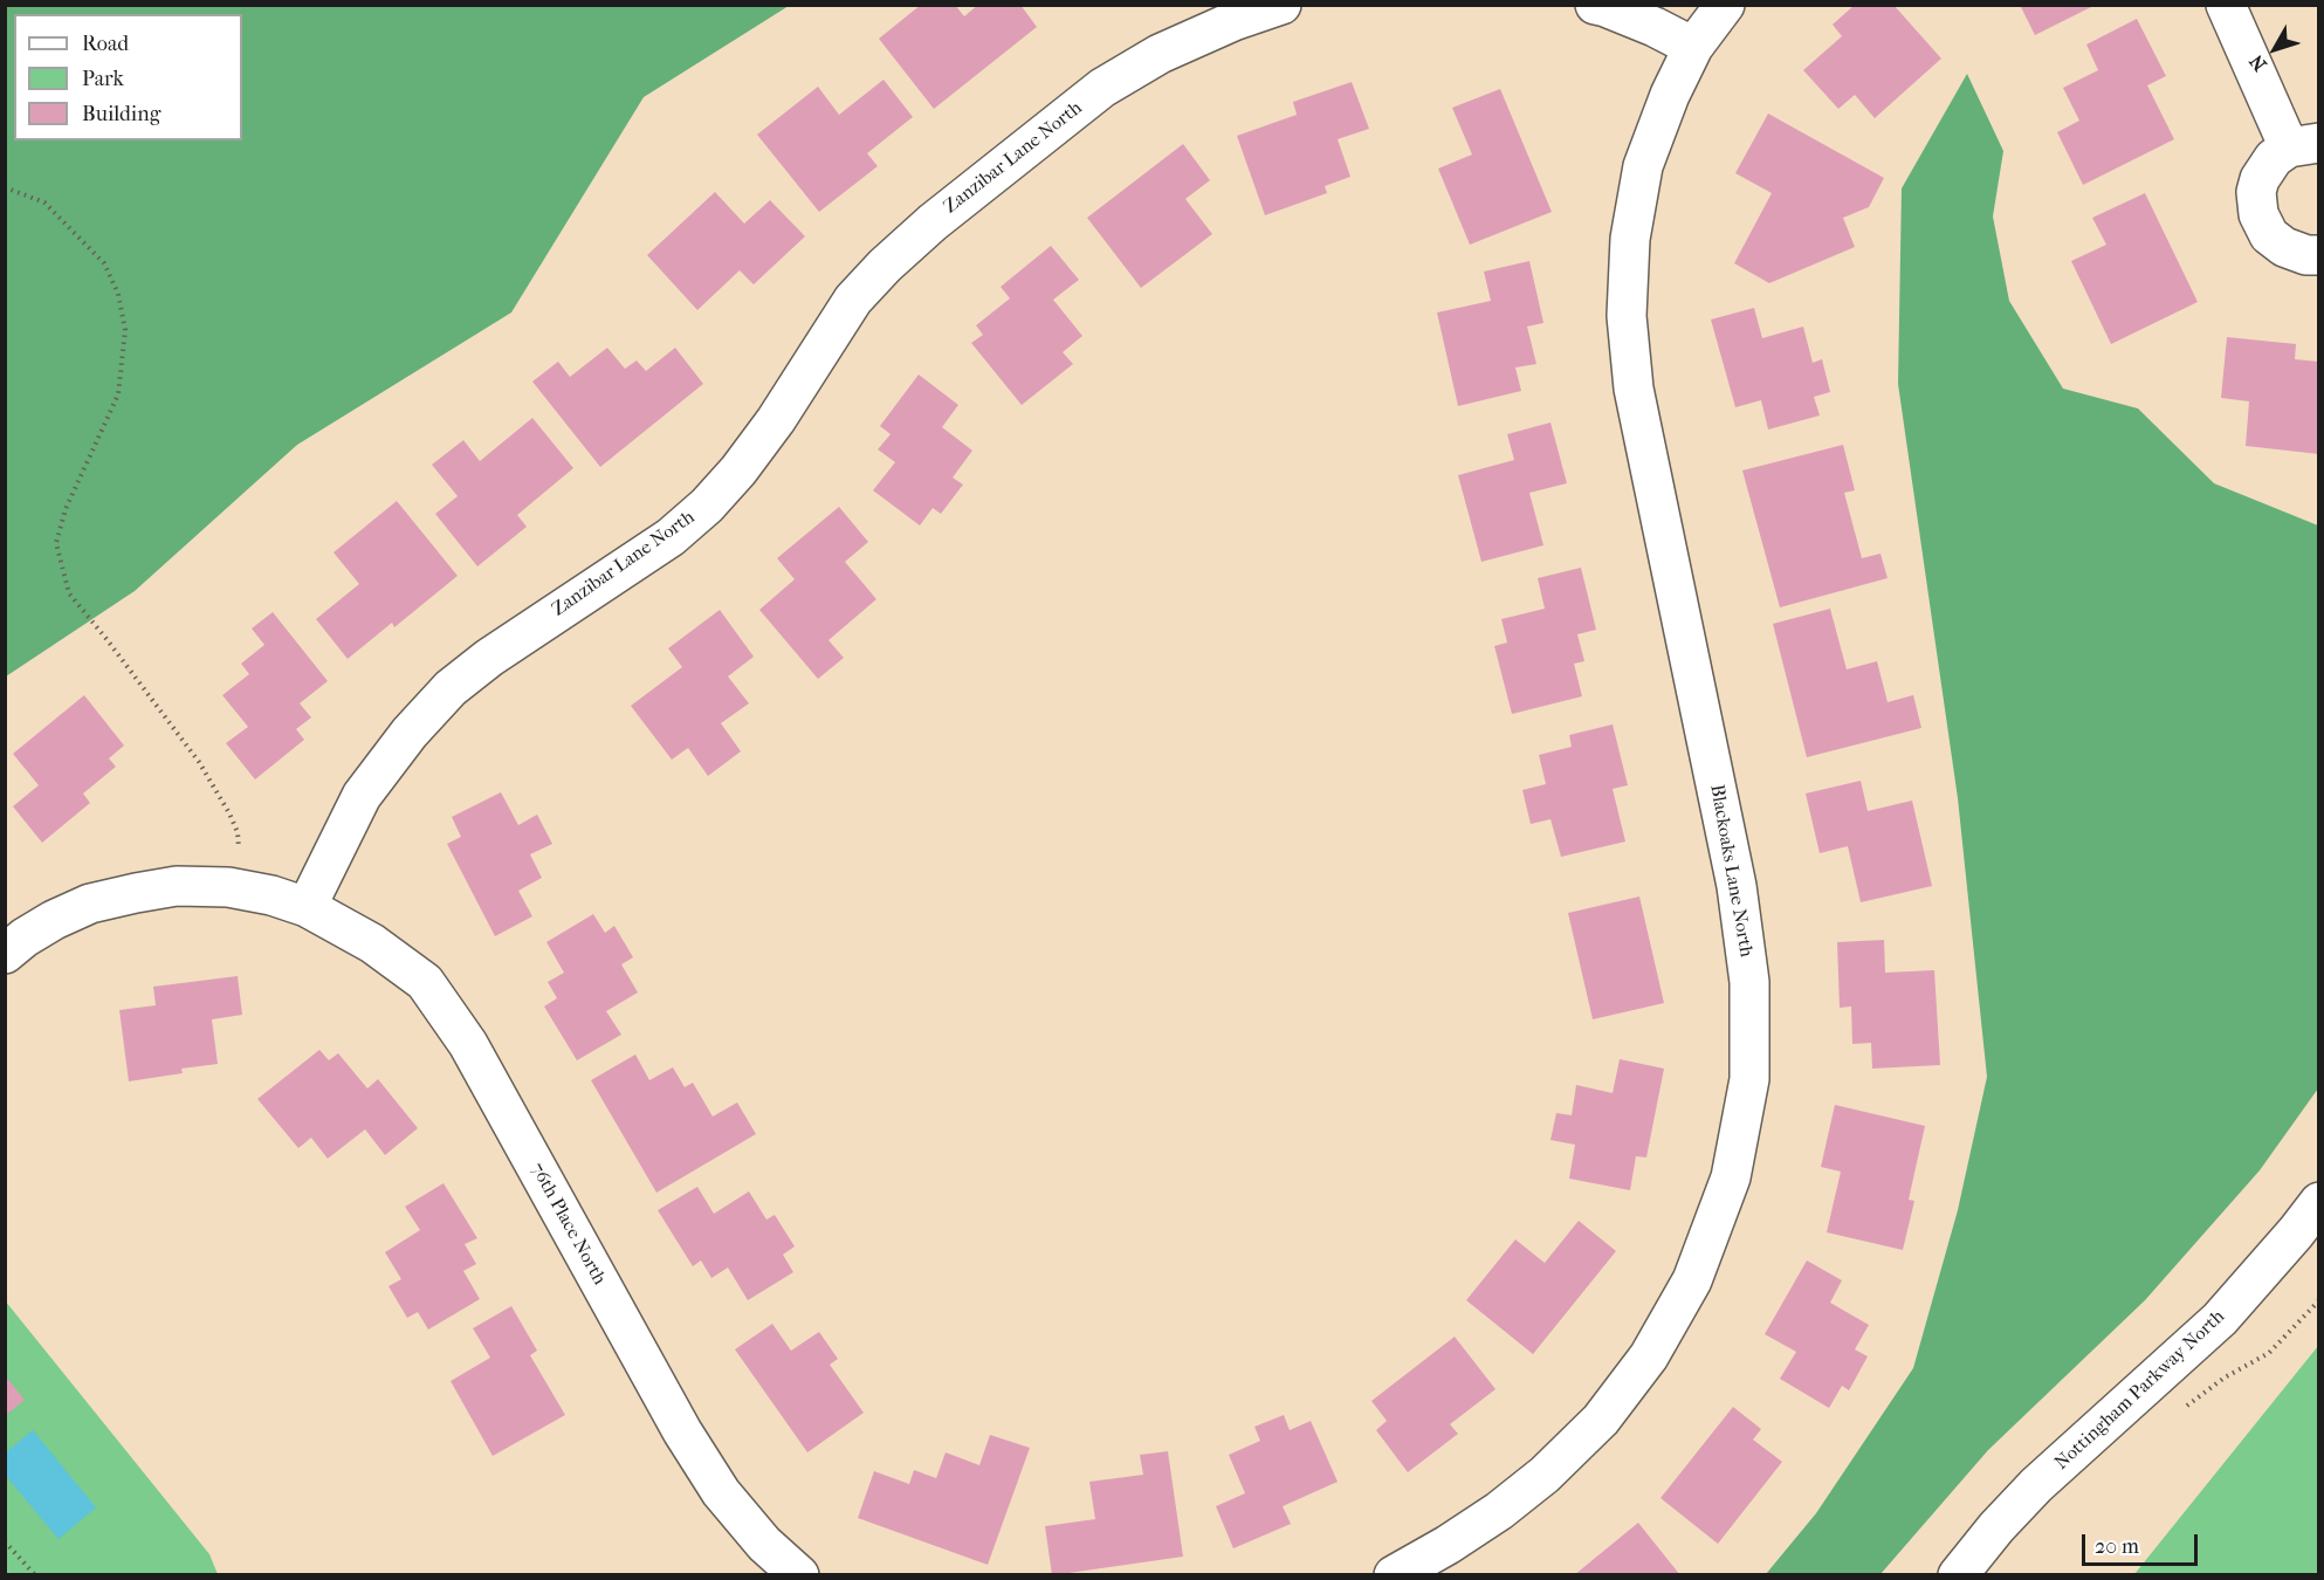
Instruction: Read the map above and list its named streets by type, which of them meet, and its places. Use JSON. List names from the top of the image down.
{
  "streets": {
    "street": [
      "Zanzibar Lane North",
      "Blackoaks Lane North",
      "76th Place North",
      "Nottingham Parkway North"
    ]
  },
  "crossings": [
    ["Zanzibar Lane North", "76th Place North"]
  ],
  "legend": ["Road", "Park", "Building"],
  "scale_bar": "20 m",
  "north": "bottom left"
}
